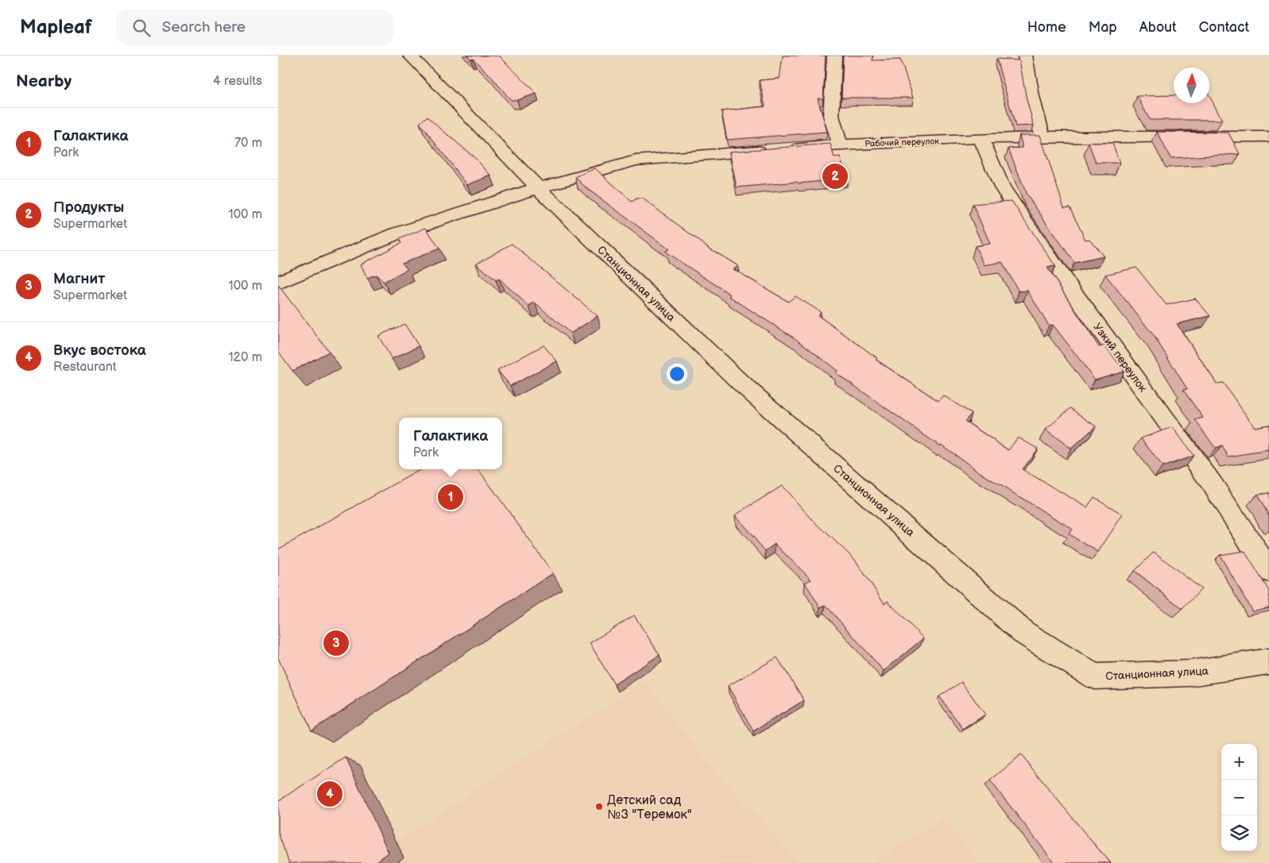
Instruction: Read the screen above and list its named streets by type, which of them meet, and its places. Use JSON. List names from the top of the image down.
{
  "streets": {
    "street": ["Рабочий переулок", "Станционная улица", "Узкий переулок"]
  },
  "crossings": [
    ["Рабочий переулок", "Станционная улица"],
    ["Рабочий переулок", "Узкий переулок"]
  ],
  "places": ["Детский сад №3 \"Теремок\""],
  "north": "top",
  "page": {
    "header": "Mapleaf",
    "search": "Search here",
    "nav": [
      "Home",
      "Map",
      "About",
      "Contact"
    ],
    "heading": ["Nearby", "4 results"],
    "list": [
      {
        "mark": "1",
        "name": "Галактика",
        "note": "Park",
        "value": "70 m"
      },
      {
        "mark": "2",
        "name": "Продукты",
        "note": "Supermarket",
        "value": "100 m"
      },
      {
        "mark": "3",
        "name": "Магнит",
        "note": "Supermarket",
        "value": "100 m"
      },
      {
        "mark": "4",
        "name": "Вкус востока",
        "note": "Restaurant",
        "value": "120 m"
      }
    ],
    "pins": [
      "2",
      "1",
      "3",
      "4"
    ],
    "popup": ["Галактика", "Park"],
    "map_buttons": ["+", "−"]
  }
}
